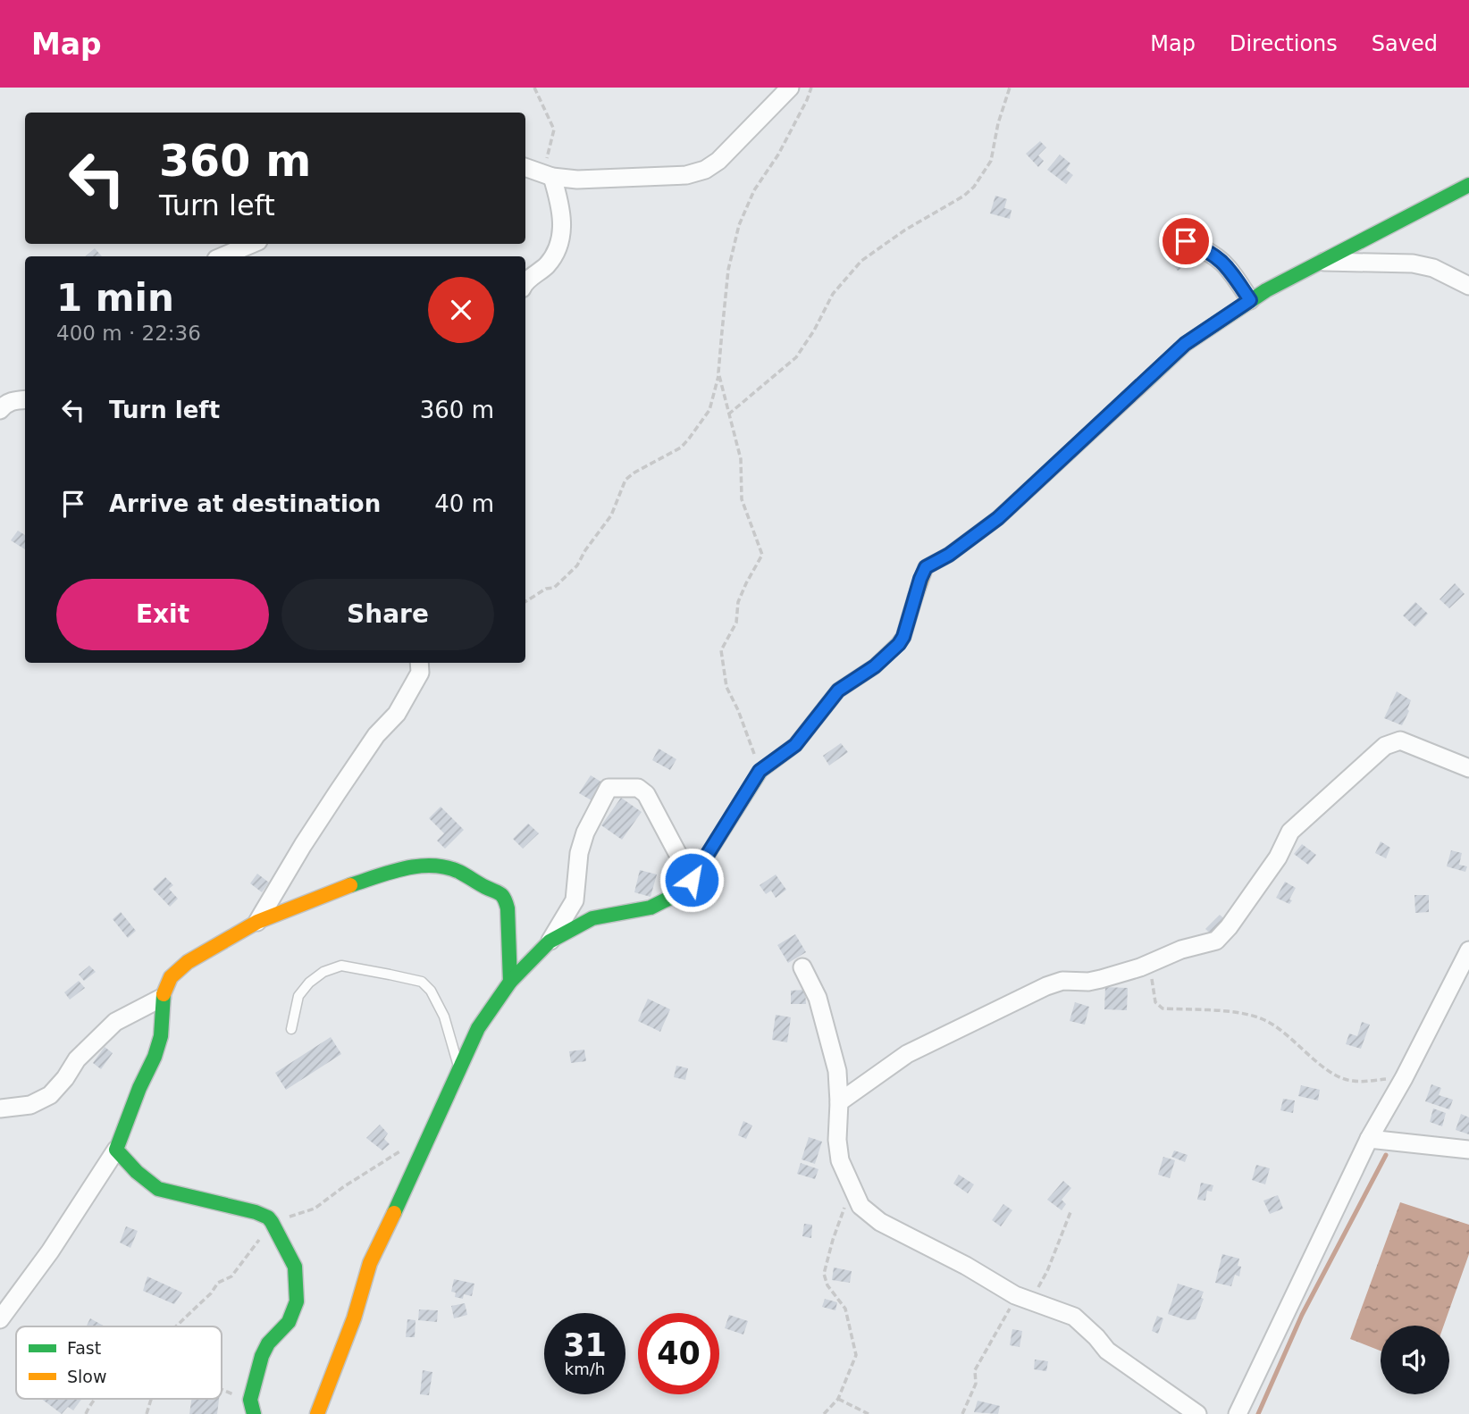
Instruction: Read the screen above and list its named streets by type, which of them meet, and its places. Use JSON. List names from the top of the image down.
{
  "legend": ["Fast", "Slow"],
  "page": {
    "header": "Map",
    "nav": ["Map", "Directions", "Saved"],
    "turn": ["360 m", "Turn left"],
    "heading": ["1 min", "400 m · 22:36"],
    "list": [
      {
        "name": "Turn left",
        "value": "360 m"
      },
      {
        "name": "Arrive at destination",
        "value": "40 m"
      }
    ],
    "buttons": ["Exit", "Share"],
    "speed": "31 km/h",
    "limit": "40"
  }
}
